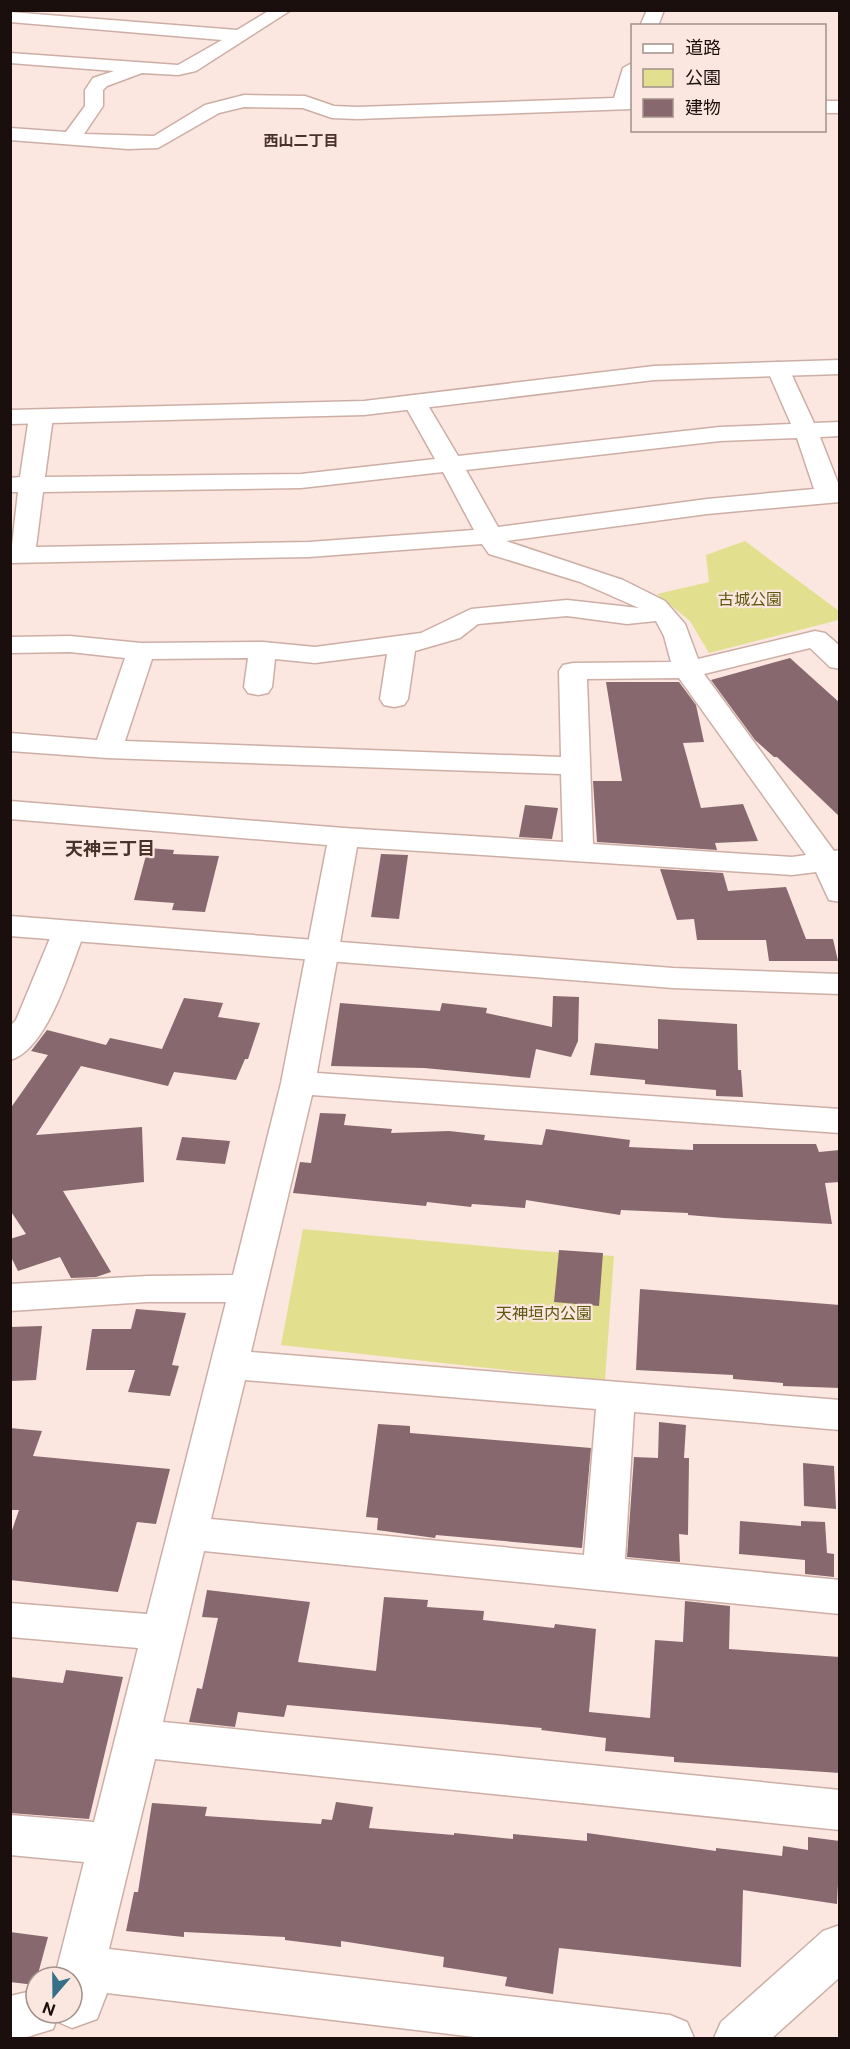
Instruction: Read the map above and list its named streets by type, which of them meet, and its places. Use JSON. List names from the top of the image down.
{
  "districts": ["西山二丁目", "天神三丁目"],
  "parks": ["古城公園", "天神垣内公園"],
  "legend": ["道路", "公園", "建物"],
  "north": "bottom"
}
